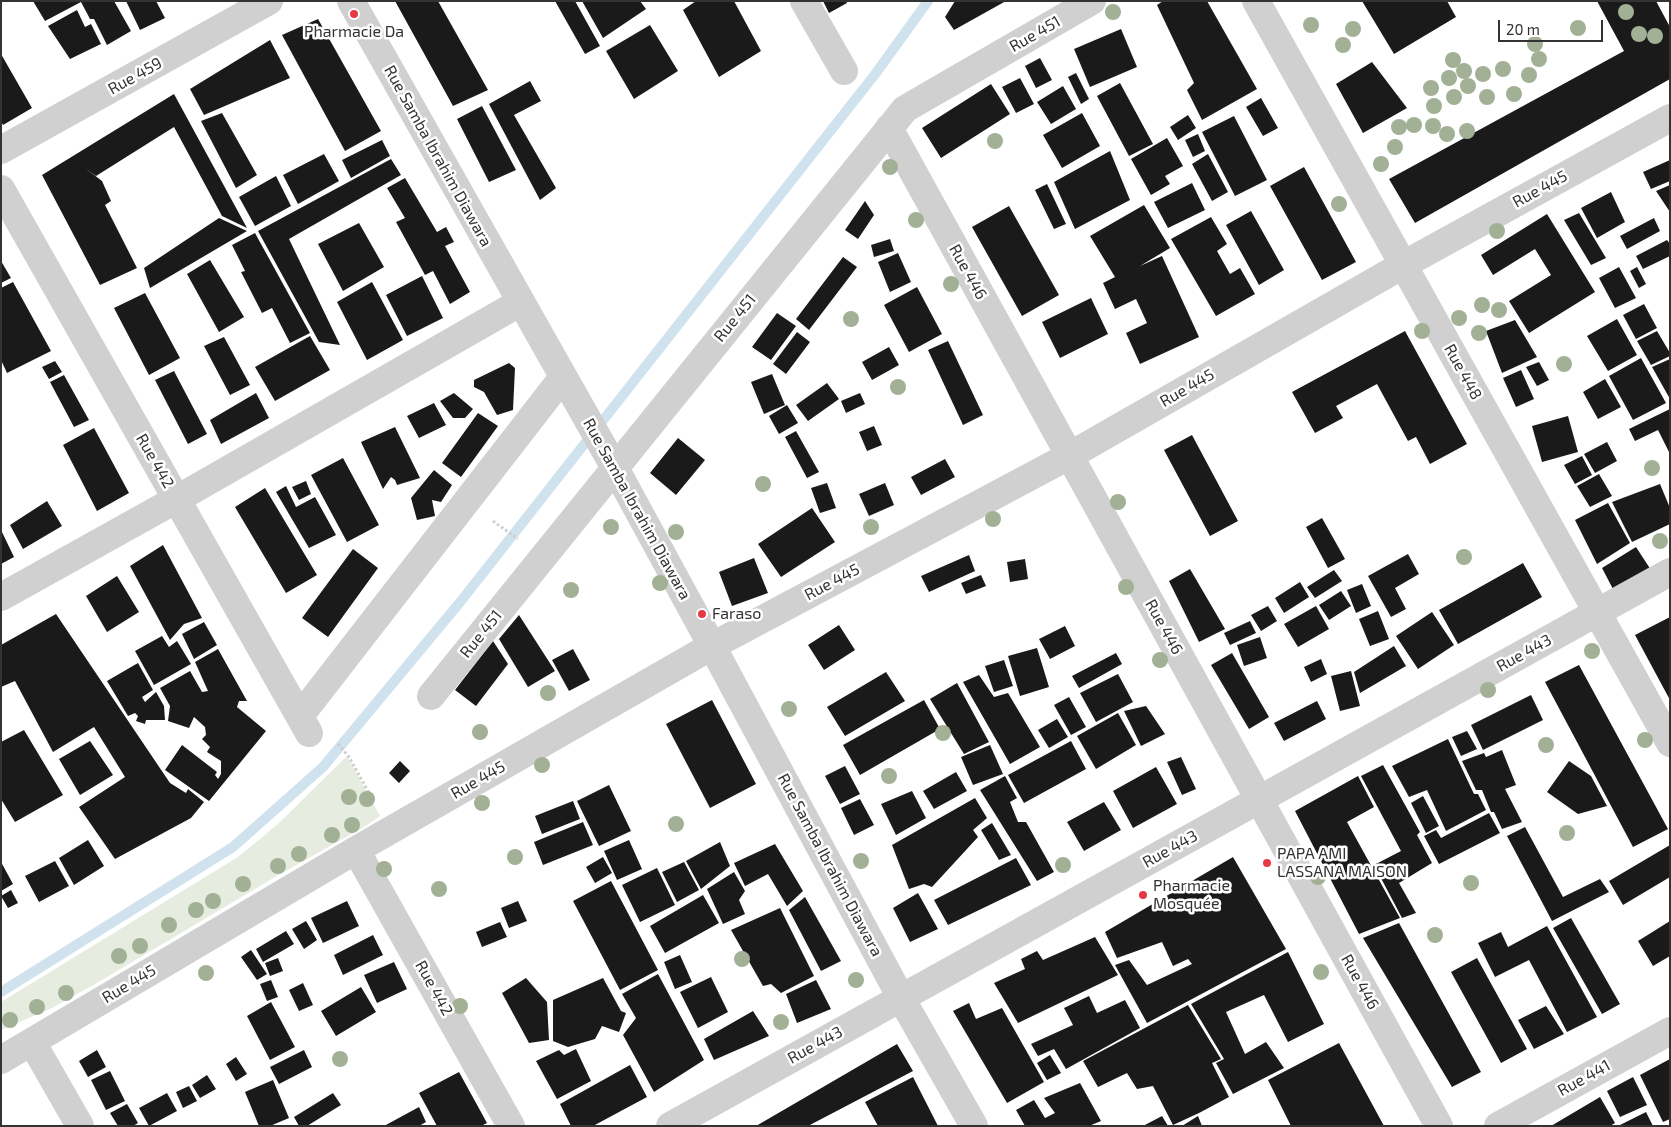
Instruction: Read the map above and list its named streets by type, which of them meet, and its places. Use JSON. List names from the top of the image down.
{
  "streets": {
    "street": [
      "Rue 451",
      "Rue 459",
      "Rue Samba Ibrahim Diawara",
      "Rue 445",
      "Rue 446",
      "Rue 448",
      "Rue 442",
      "Rue 443",
      "Rue 441"
    ]
  },
  "crossings": [
    ["Rue 451", "Rue Samba Ibrahim Diawara"],
    ["Rue 451", "Rue 446"],
    ["Rue Samba Ibrahim Diawara", "Rue 445"],
    ["Rue Samba Ibrahim Diawara", "Rue 442"],
    ["Rue Samba Ibrahim Diawara", "Rue 443"],
    ["Rue 445", "Rue 446"],
    ["Rue 445", "Rue 448"],
    ["Rue 445", "Rue 442"],
    ["Rue 446", "Rue 443"],
    ["Rue 448", "Rue 443"]
  ],
  "places": [
    "Pharmacie Da",
    "Faraso",
    "PAPA AMI LASSANA MAISON",
    "Pharmacie Mosquée"
  ],
  "scale_bar": "20 m"
}
